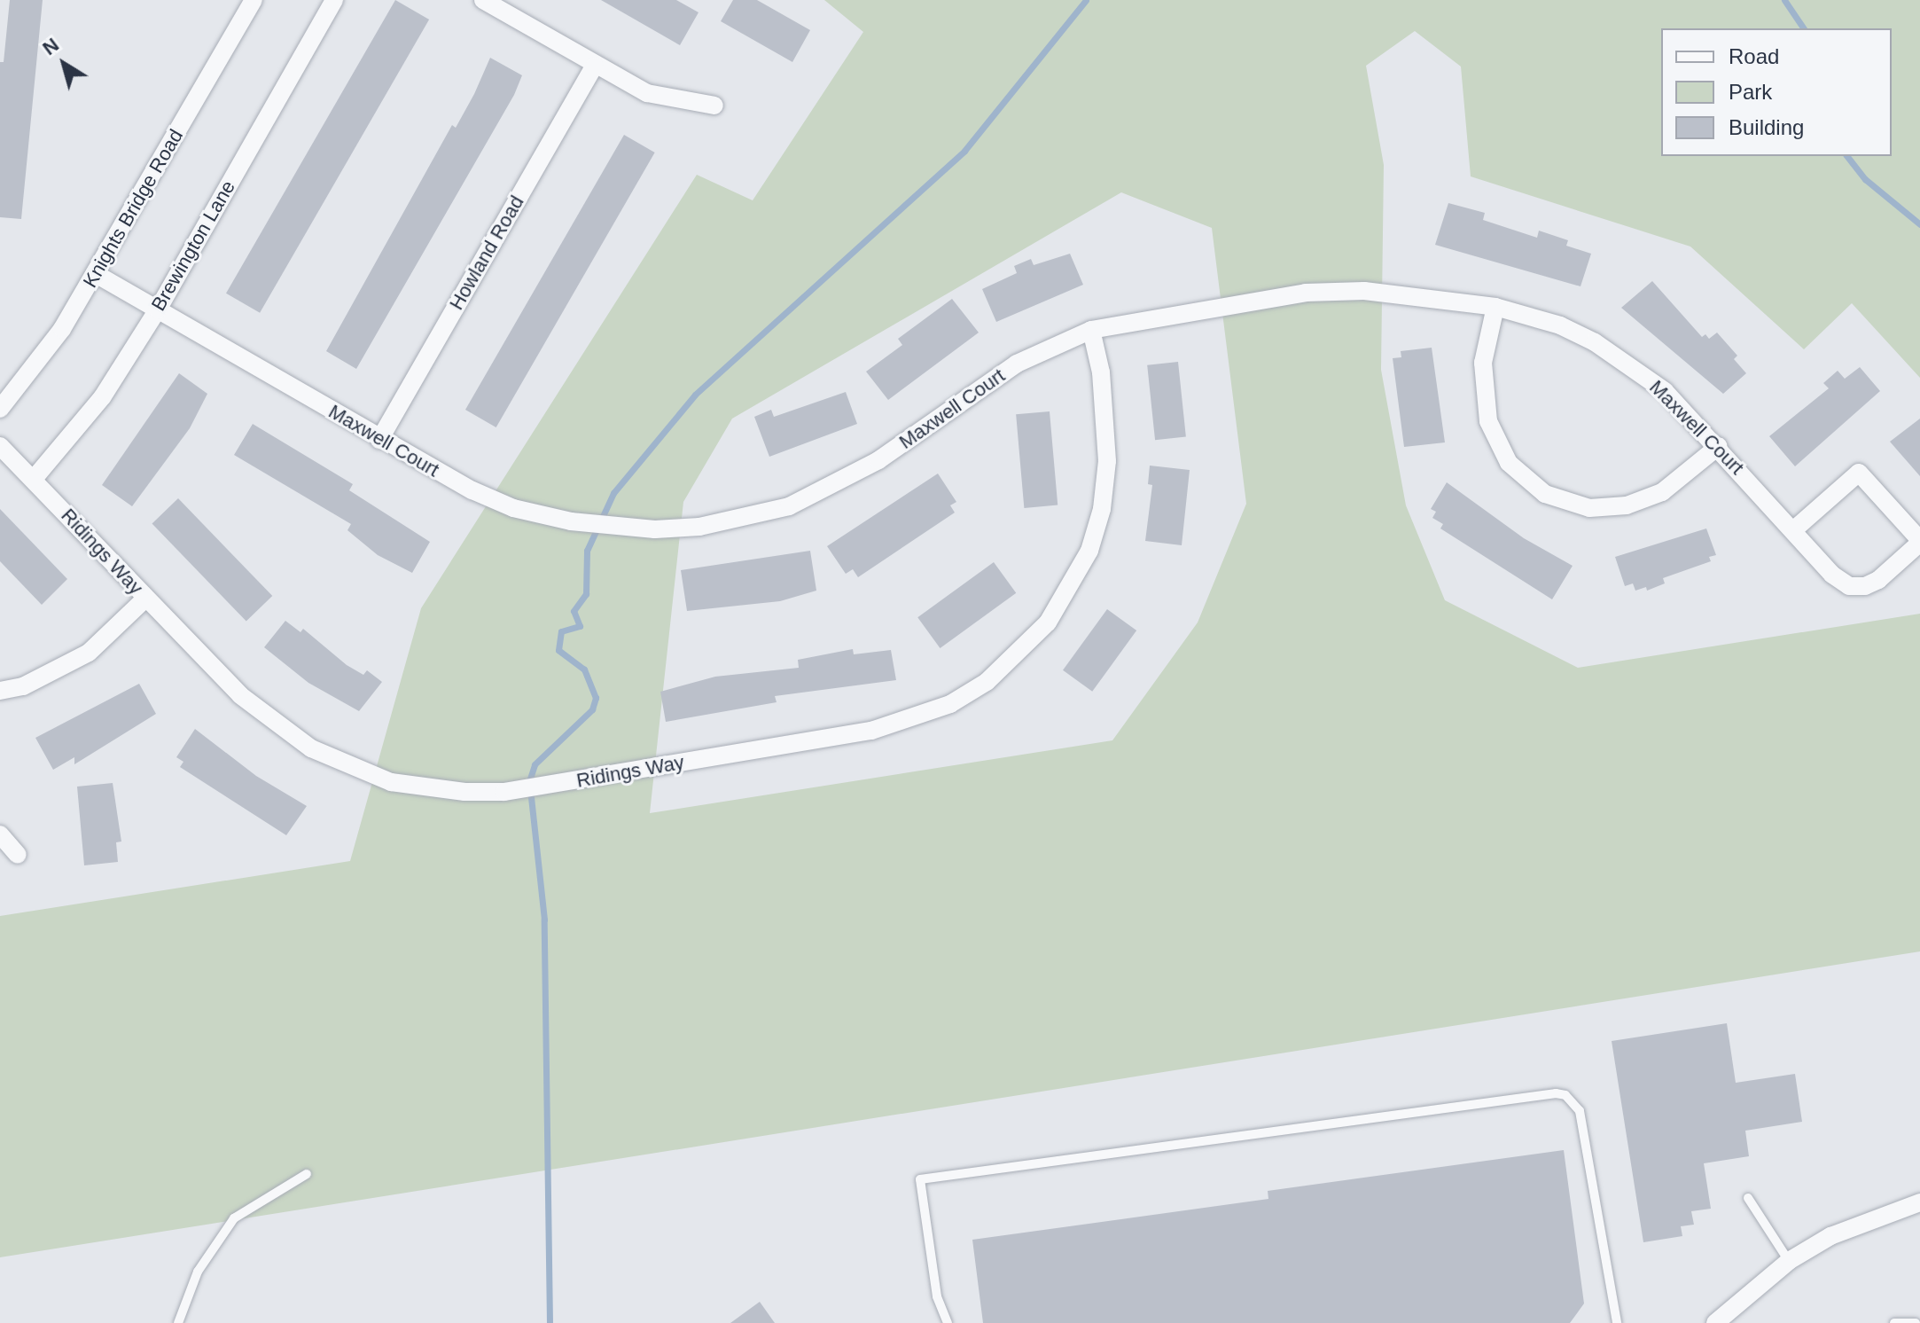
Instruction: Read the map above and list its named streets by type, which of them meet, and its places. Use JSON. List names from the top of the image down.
{
  "streets": {
    "street": [
      "Knights Bridge Road",
      "Brewington Lane",
      "Howland Road",
      "Maxwell Court",
      "Ridings Way"
    ]
  },
  "crossings": [
    ["Knights Bridge Road", "Maxwell Court"],
    ["Brewington Lane", "Maxwell Court"],
    ["Brewington Lane", "Ridings Way"],
    ["Howland Road", "Maxwell Court"],
    ["Maxwell Court", "Ridings Way"]
  ],
  "legend": ["Road", "Park", "Building"],
  "north": "top left"
}
